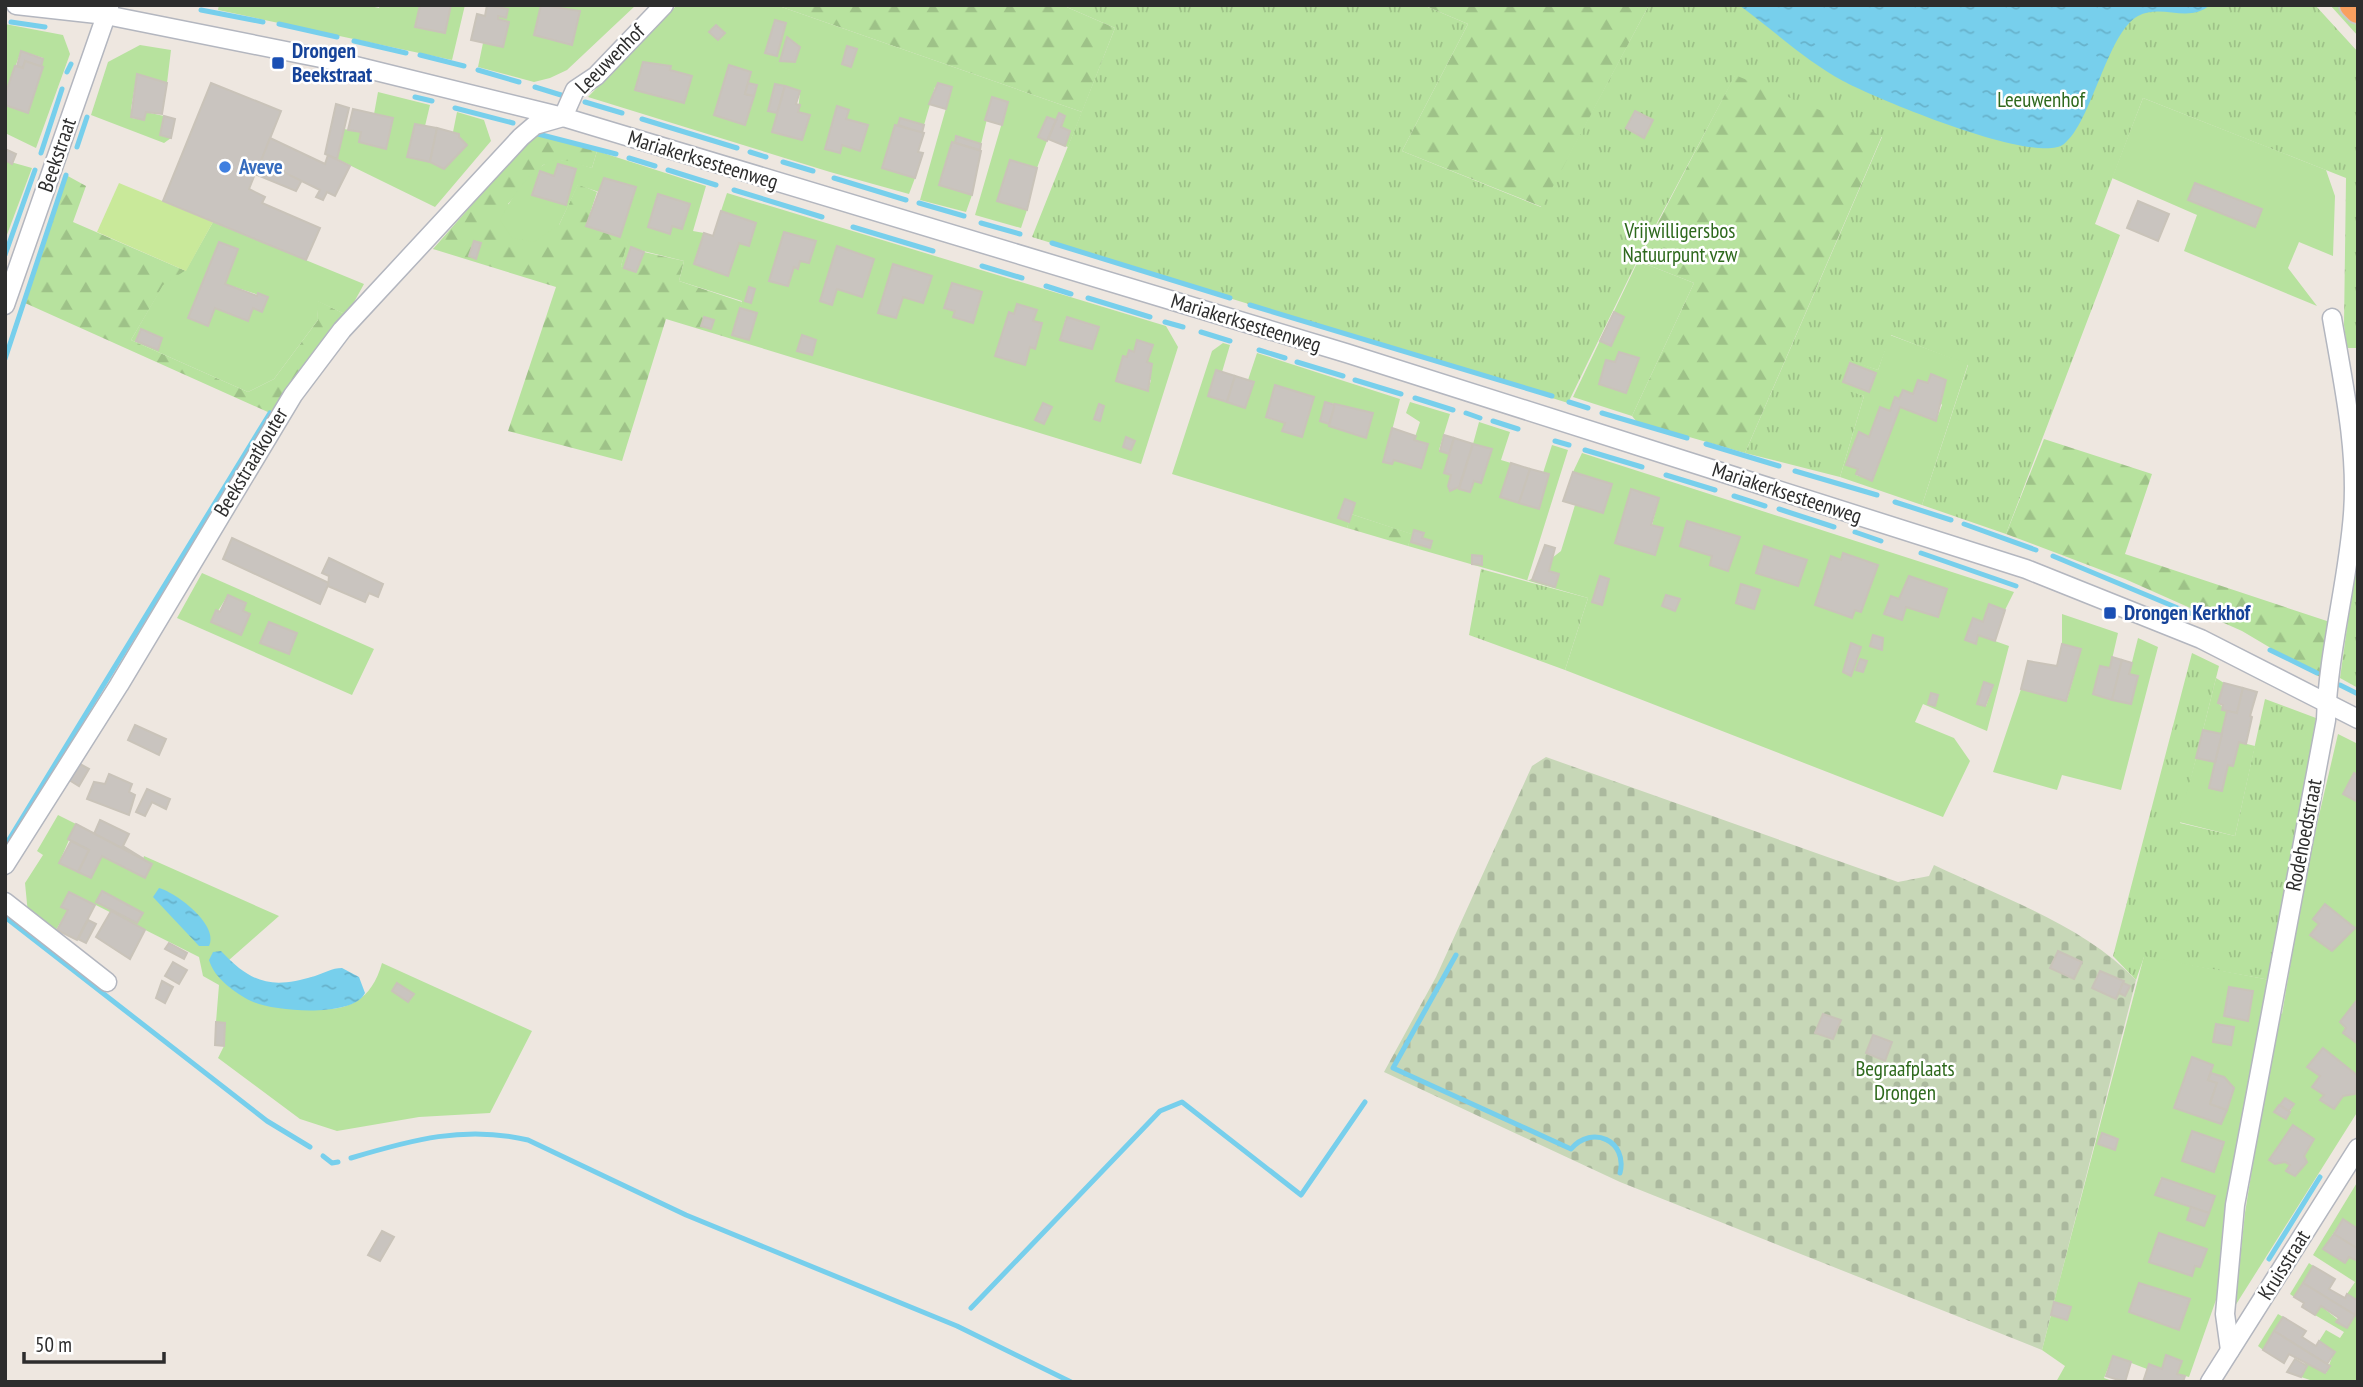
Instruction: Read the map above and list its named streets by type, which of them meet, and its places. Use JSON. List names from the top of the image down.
{
  "streets": {
    "street": [
      "Leeuwenhof",
      "Beekstraat",
      "Mariakerksesteenweg",
      "Beekstraatkouter",
      "Rodehoedstraat",
      "Kruisstraat"
    ]
  },
  "crossings": [
    ["Leeuwenhof", "Mariakerksesteenweg"],
    ["Leeuwenhof", "Beekstraatkouter"],
    ["Beekstraat", "Mariakerksesteenweg"],
    ["Mariakerksesteenweg", "Beekstraatkouter"],
    ["Mariakerksesteenweg", "Rodehoedstraat"],
    ["Rodehoedstraat", "Kruisstraat"]
  ],
  "parks": ["Leeuwenhof", "Vrijwilligersbos Natuurpunt vzw", "Begraafplaats Drongen"],
  "places": {
    "transit": ["Drongen Beekstraat", "Drongen Kerkhof"],
    "other": ["Aveve"]
  },
  "scale_bar": "50 m"
}
